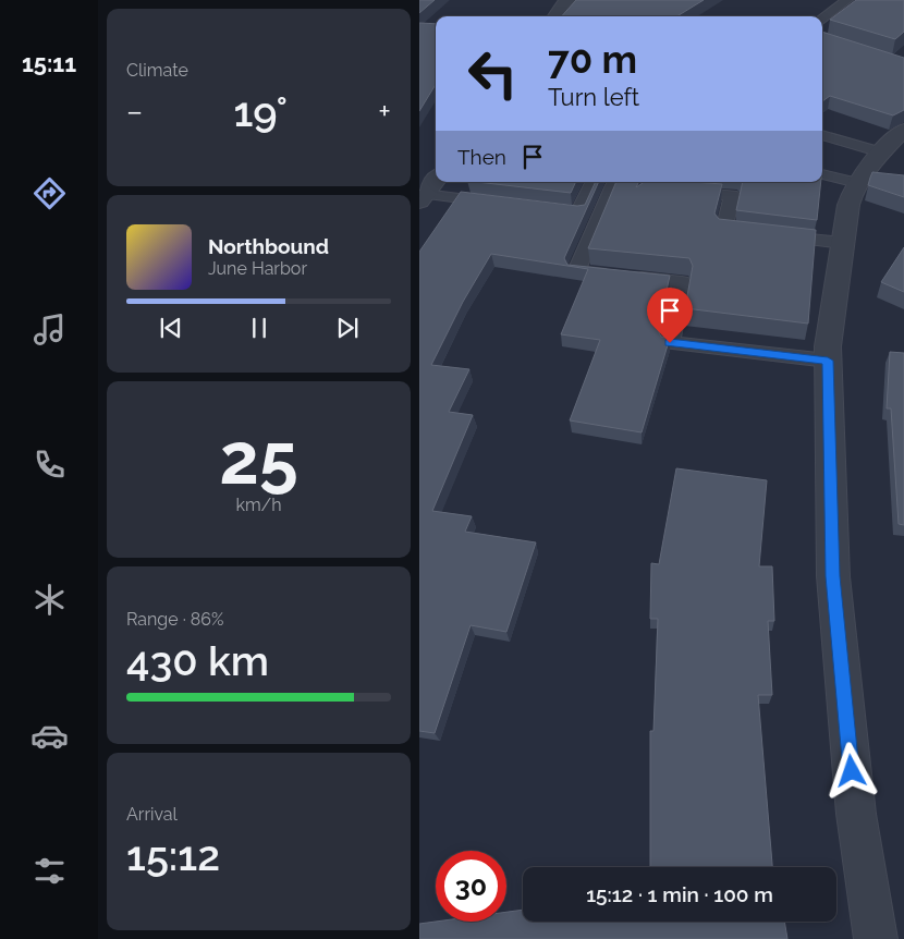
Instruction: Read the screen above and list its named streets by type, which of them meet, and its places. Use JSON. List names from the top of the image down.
{
  "page": {
    "tabs": "15:11",
    "tile": [
      "Climate",
      ["25", "km/h"],
      ["Range · 86%", "430 km"],
      ["Arrival", "15:12"]
    ],
    "turn": ["70 m", "Turn left"],
    "heat": ["−", "19°", "+"],
    "then": "Then",
    "song": ["Northbound", "June Harbor"],
    "limit": "30",
    "trip": "15:12 · 1 min · 100 m"
  }
}
